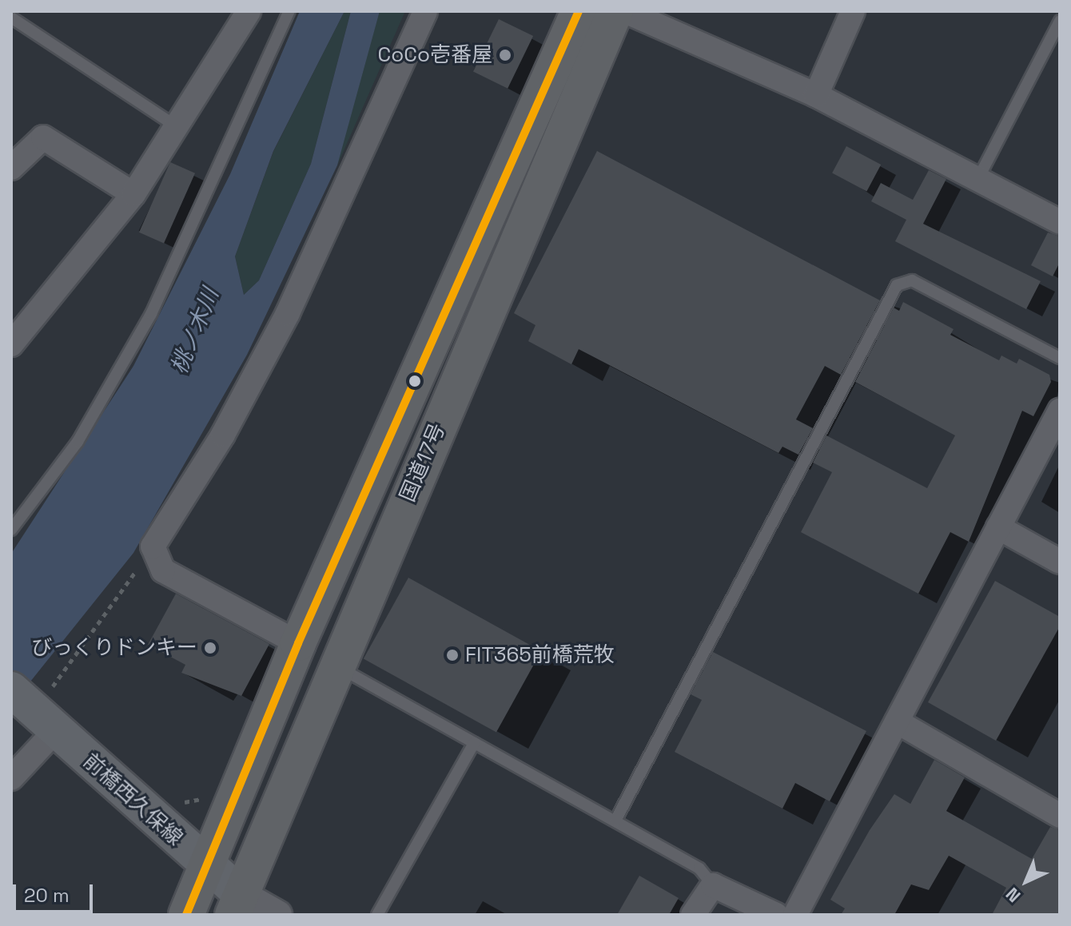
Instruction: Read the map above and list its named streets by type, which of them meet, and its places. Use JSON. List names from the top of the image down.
{
  "streets": {
    "highway": ["国道17号"],
    "main road": ["前橋西久保線"]
  },
  "crossings": [
    ["国道17号", "前橋西久保線"]
  ],
  "water": ["桃ノ木川"],
  "places": ["CoCo壱番屋", "びっくりドンキー", "FIT365前橋荒牧"],
  "scale_bar": "20 m",
  "north": "bottom left"
}
